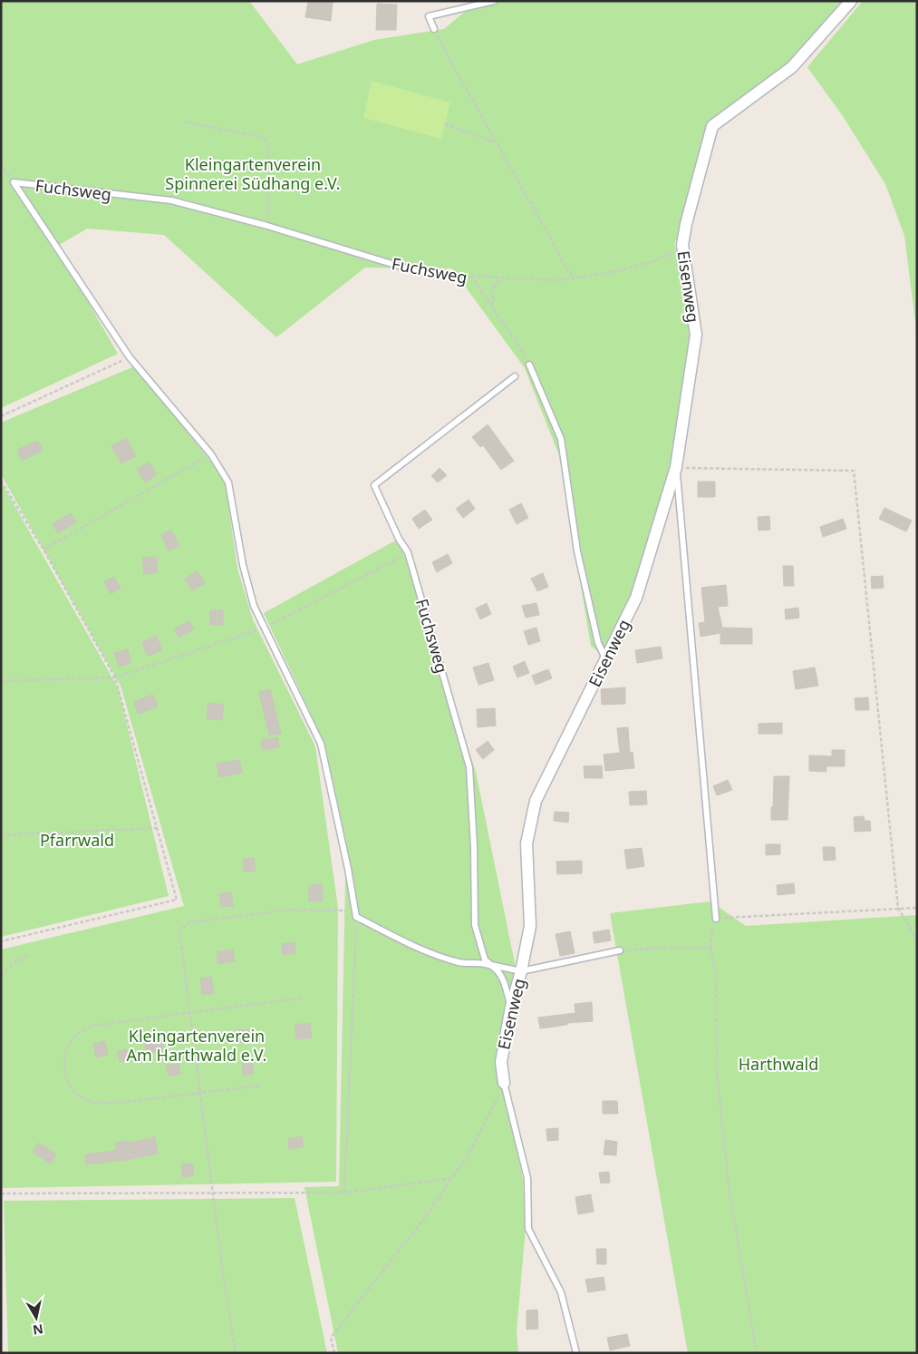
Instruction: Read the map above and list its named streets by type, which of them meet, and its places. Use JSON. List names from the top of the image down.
{
  "streets": {
    "street": ["Eisenweg"],
    "lane": ["Fuchsweg"]
  },
  "parks": [
    "Kleingartenverein Spinnerei Südhang e.V.",
    "Pfarrwald",
    "Kleingartenverein Am Harthwald e.V.",
    "Harthwald"
  ],
  "north": "bottom"
}
